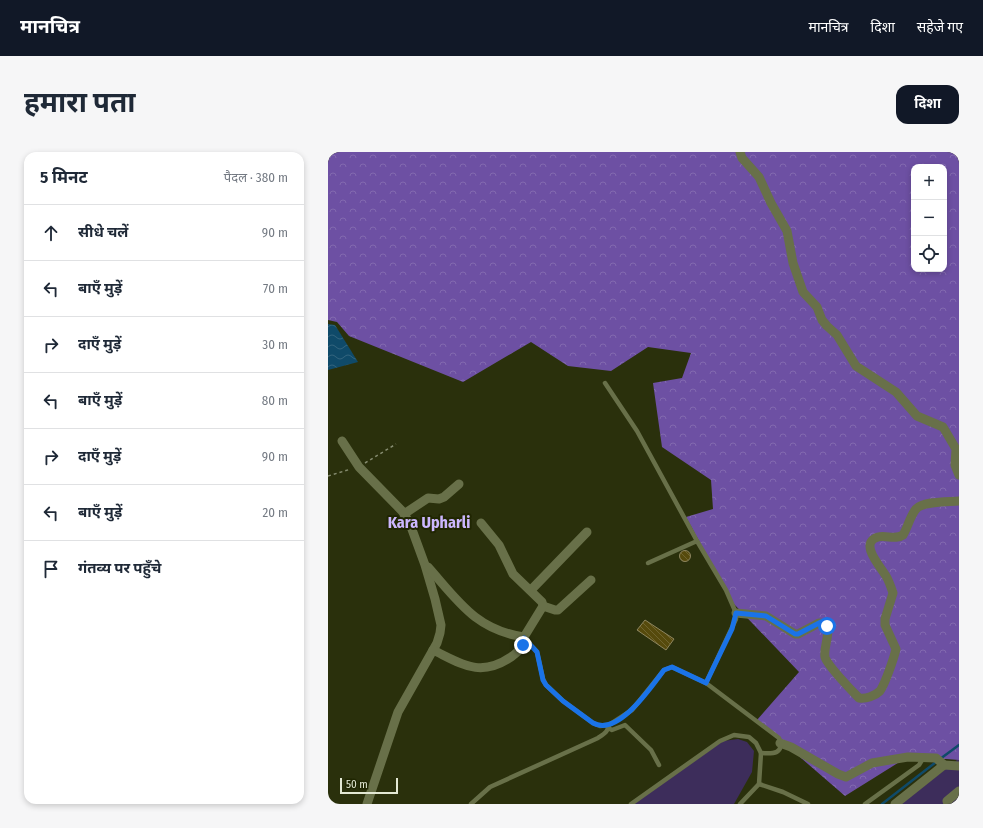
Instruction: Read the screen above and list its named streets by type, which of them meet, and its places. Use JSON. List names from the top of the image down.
{
  "districts": ["Kara Upharli"],
  "scale_bar": "50 m",
  "page": {
    "header": "मानचित्र",
    "nav": ["मानचित्र", "दिशा", "सहेजे गए"],
    "buttons": "दिशा",
    "title": "हमारा पता",
    "heading": ["5 मिनट", "पैदल · 380 m"],
    "map_buttons": ["+", "−"],
    "list": [
      ["सीधे चलें", "90 m"],
      ["बाएँ मुड़ें", "70 m"],
      ["दाएँ मुड़ें", "30 m"],
      ["बाएँ मुड़ें", "80 m"],
      ["दाएँ मुड़ें", "90 m"],
      ["बाएँ मुड़ें", "20 m"],
      "गंतव्य पर पहुँचे"
    ],
    "scale": "50 m"
  }
}
